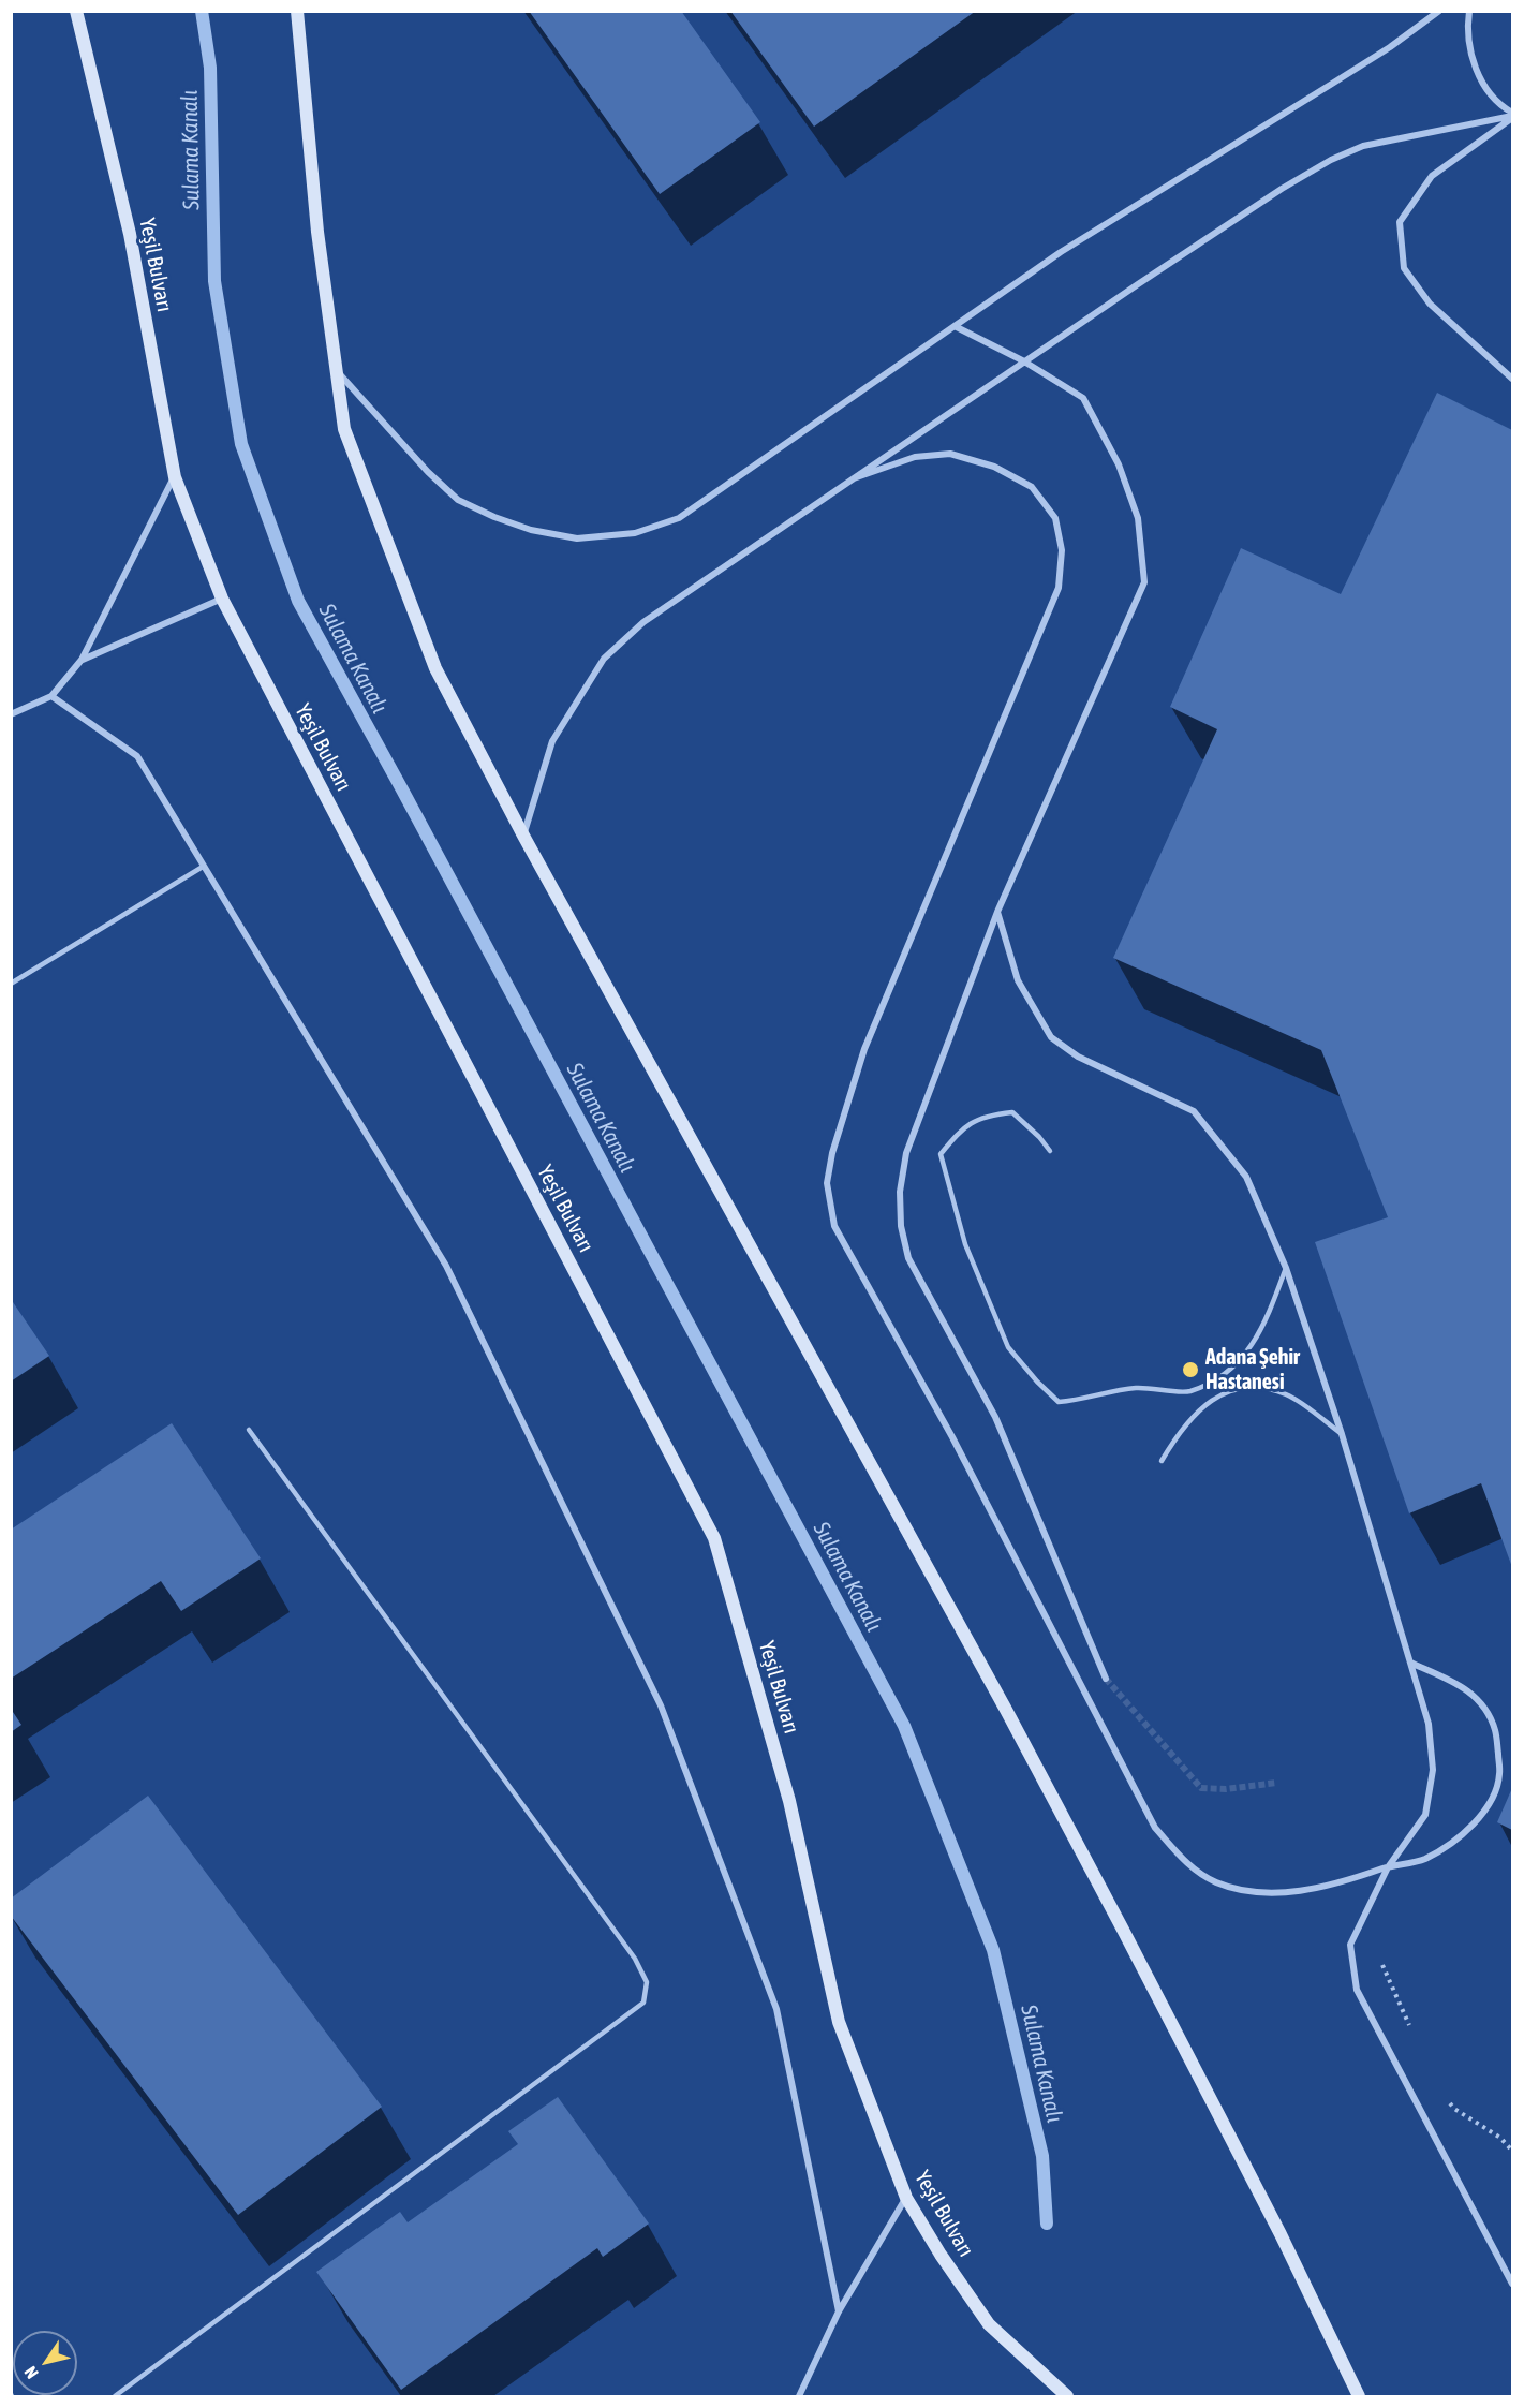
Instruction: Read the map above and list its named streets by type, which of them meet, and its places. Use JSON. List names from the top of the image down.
{
  "streets": {
    "main road": ["Yeşil Bulvarı"]
  },
  "water": ["Sulama Kanalı"],
  "places": ["Adana Şehir Hastanesi"],
  "north": "bottom left"
}
